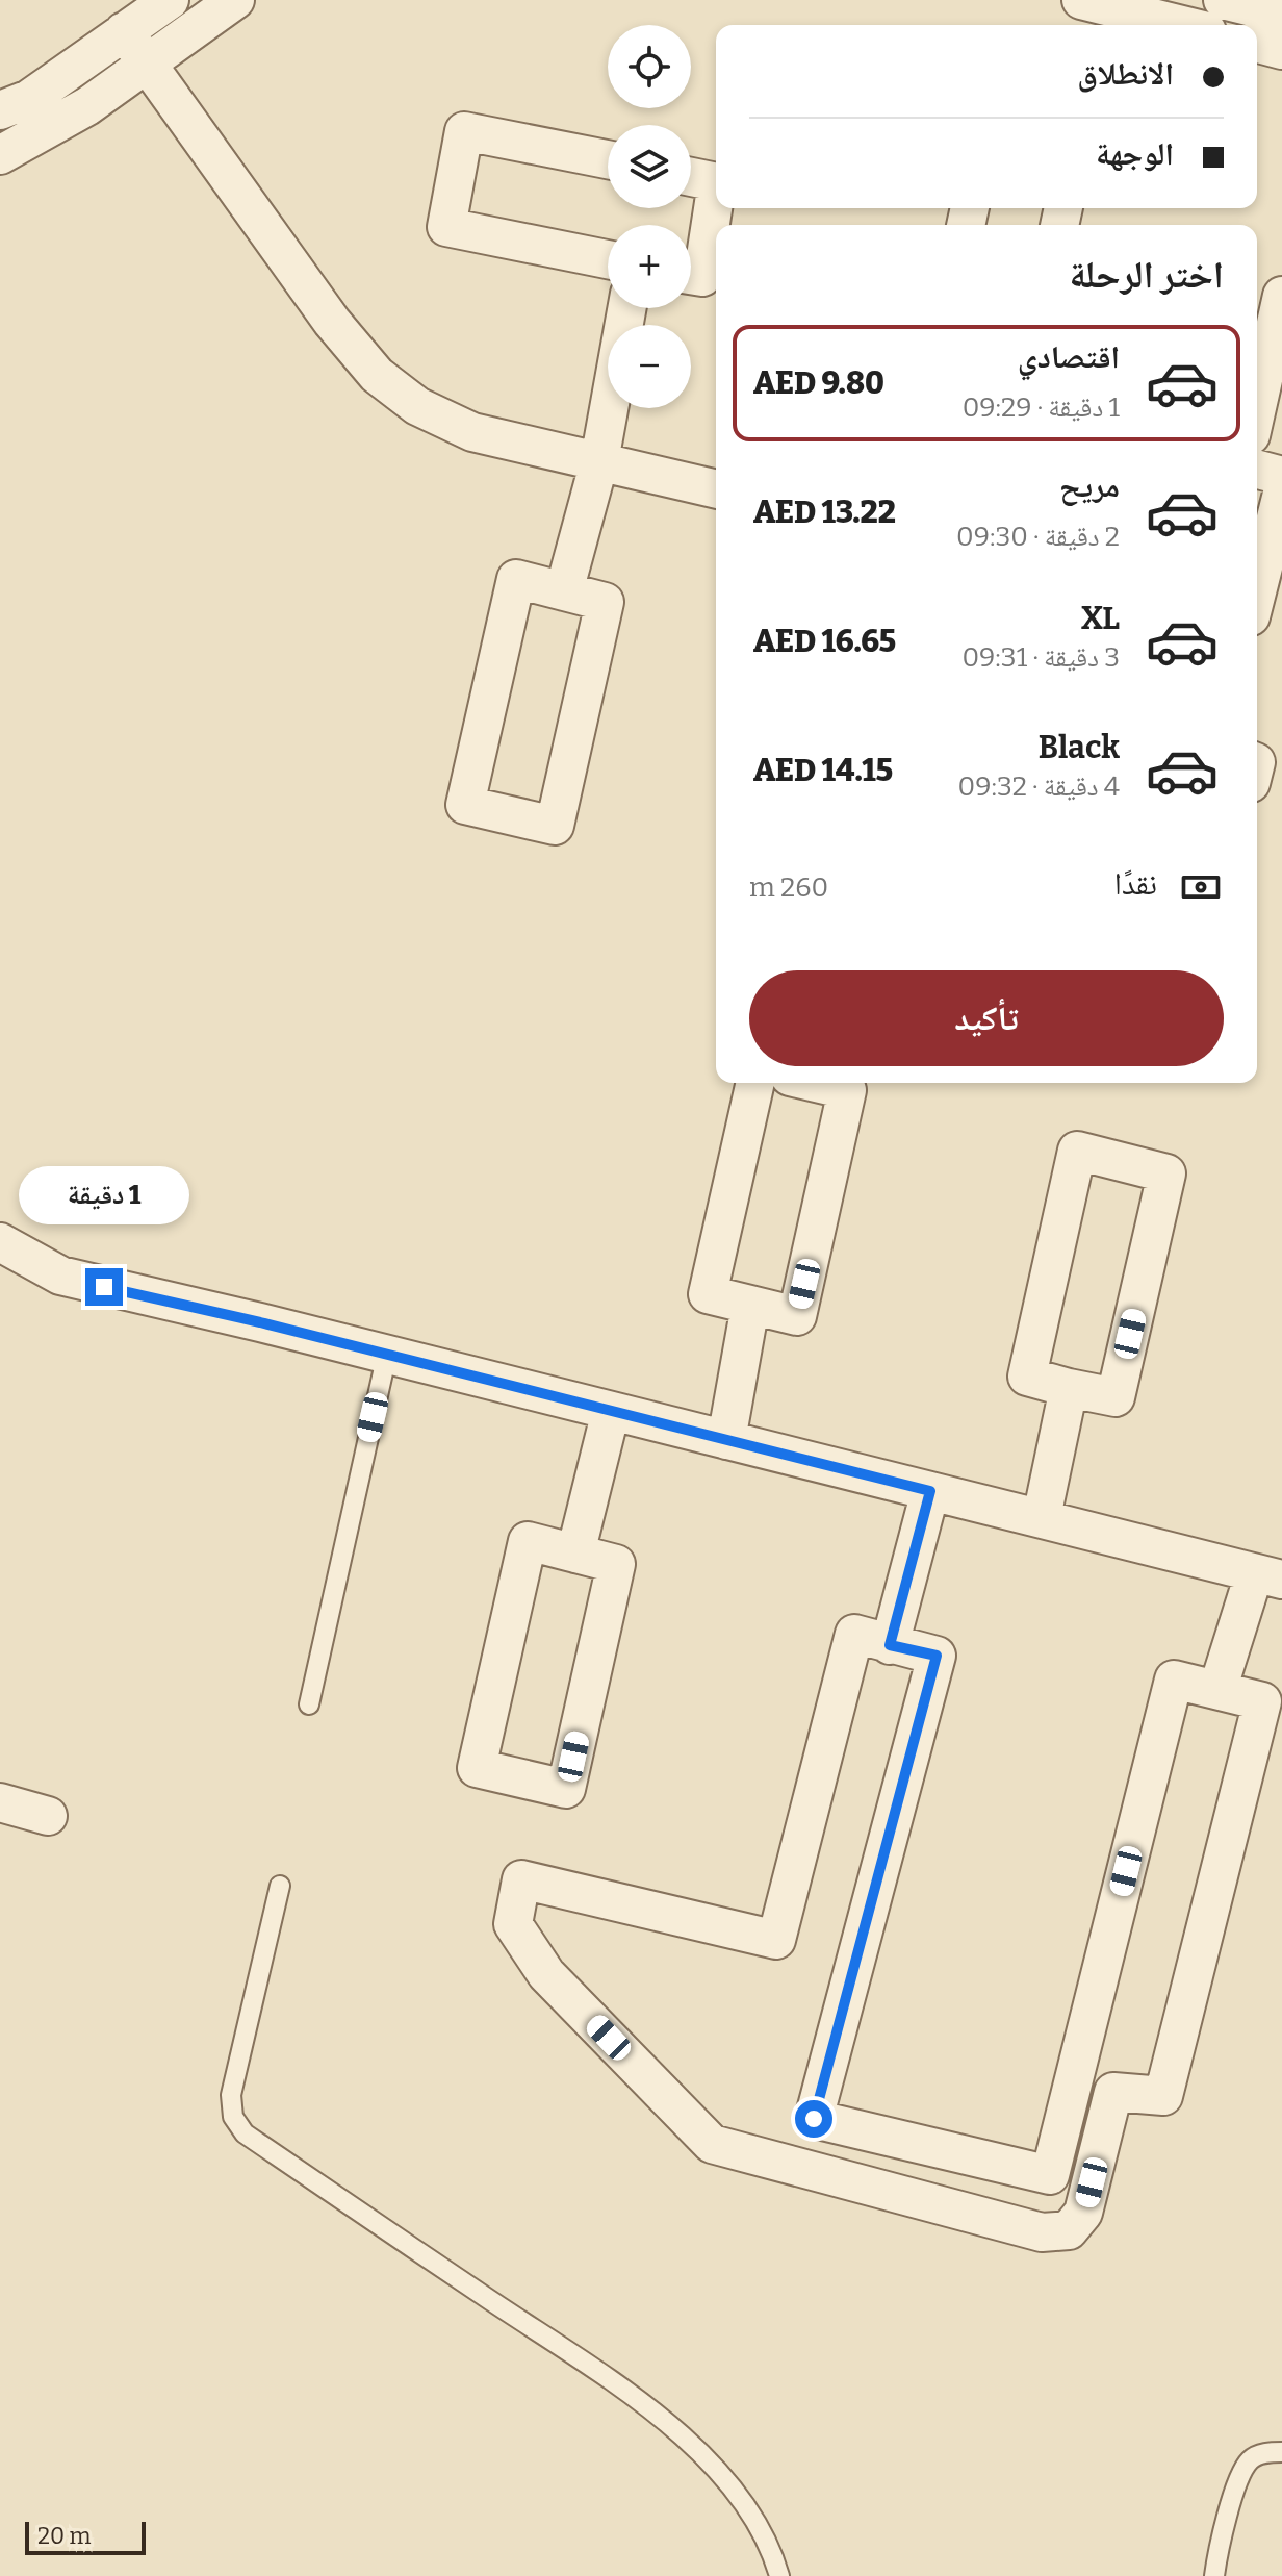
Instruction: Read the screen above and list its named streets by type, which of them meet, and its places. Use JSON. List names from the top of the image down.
{
  "scale_bar": "20 m",
  "page": {
    "map_buttons": ["+", "−"],
    "banner": ["الانطلاق", "الوجهة"],
    "heading": "اختر الرحلة",
    "list": [
      {
        "name": "اقتصادي",
        "note": "1 دقيقة · 09:29",
        "value": "AED 9.80"
      },
      {
        "name": "مريح",
        "note": "2 دقيقة · 09:30",
        "value": "AED 13.22"
      },
      {
        "name": "XL",
        "note": "3 دقيقة · 09:31",
        "value": "AED 16.65"
      },
      {
        "name": "Black",
        "note": "4 دقيقة · 09:32",
        "value": "AED 14.15"
      }
    ],
    "pay": ["نقدًا", "260 m"],
    "buttons": "تأكيد",
    "bubble": "1 دقيقة",
    "scale": "20 m"
  }
}
